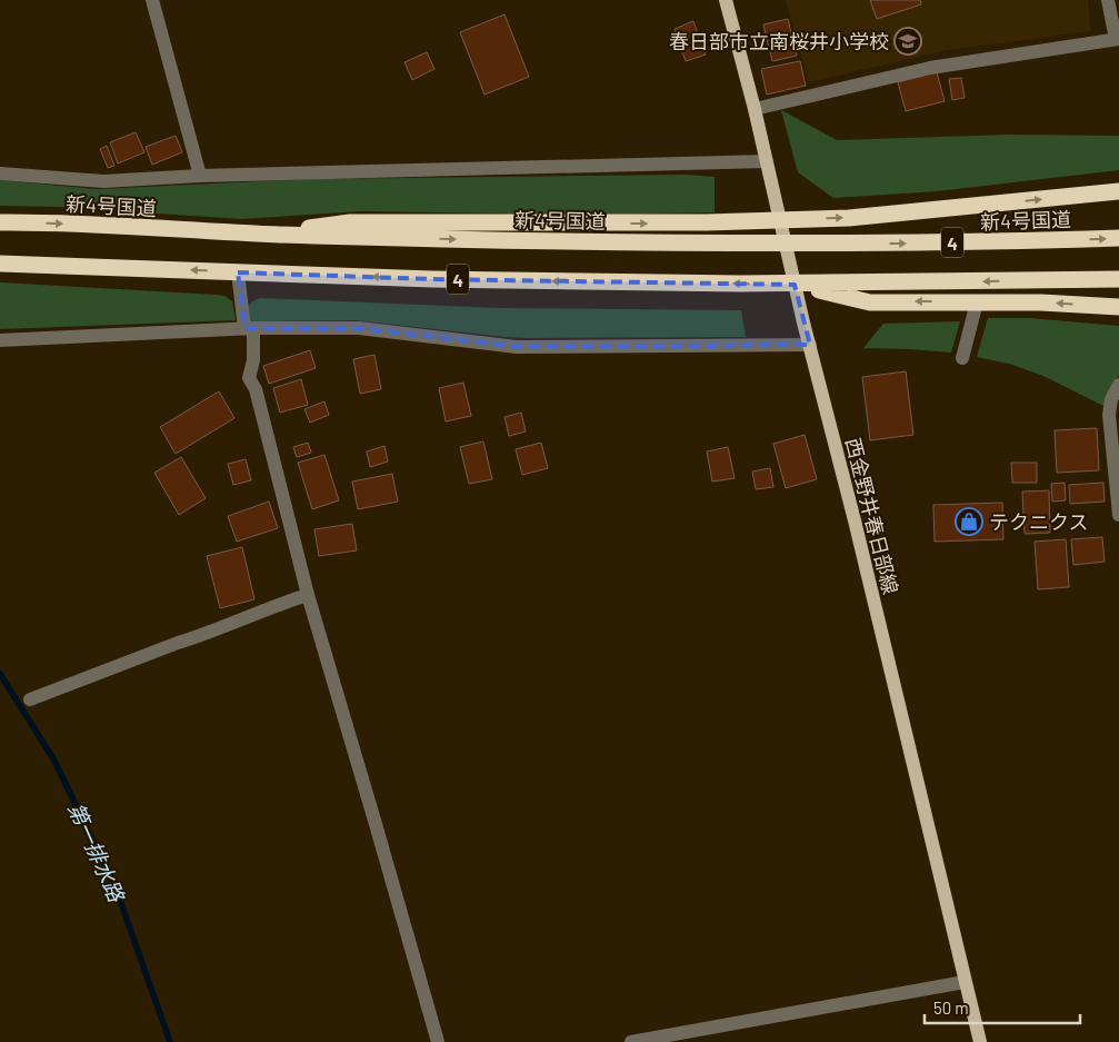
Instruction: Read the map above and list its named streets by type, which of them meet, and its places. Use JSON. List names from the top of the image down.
{
  "streets": {
    "highway": ["新4号国道", "4"],
    "main road": ["西金野井春日部線"]
  },
  "crossings": [
    ["新4号国道", "西金野井春日部線"],
    ["4", "西金野井春日部線"]
  ],
  "water": ["第一排水路"],
  "places": {
    "school or university": ["春日部市立南桜井小学校"],
    "shop": ["テクニクス"]
  },
  "scale_bar": "50 m"
}
